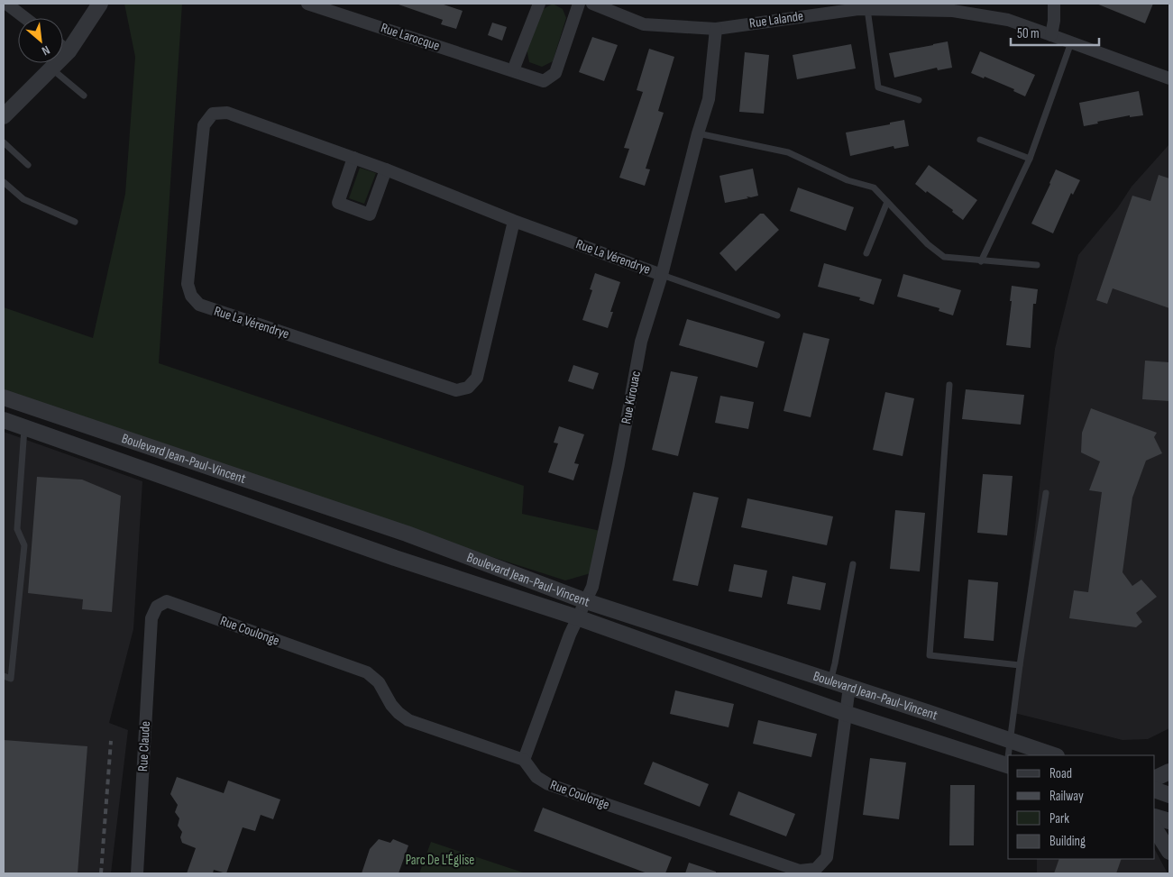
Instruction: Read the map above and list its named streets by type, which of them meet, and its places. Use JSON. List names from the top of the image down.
{
  "streets": {
    "street": [
      "Rue Lalande",
      "Rue Larocque",
      "Rue La Vérendrye",
      "Rue Kirouac",
      "Boulevard Jean-Paul-Vincent",
      "Rue Coulonge",
      "Rue Claude"
    ]
  },
  "crossings": [
    ["Rue Lalande", "Rue Kirouac"],
    ["Rue La Vérendrye", "Rue Kirouac"],
    ["Rue Kirouac", "Boulevard Jean-Paul-Vincent"],
    ["Rue Kirouac", "Rue Coulonge"],
    ["Boulevard Jean-Paul-Vincent", "Rue Coulonge"],
    ["Rue Coulonge", "Rue Claude"]
  ],
  "parks": ["Parc De L'Église"],
  "legend": [
    "Road",
    "Railway",
    "Park",
    "Building"
  ],
  "scale_bar": "50 m",
  "north": "bottom right"
}
